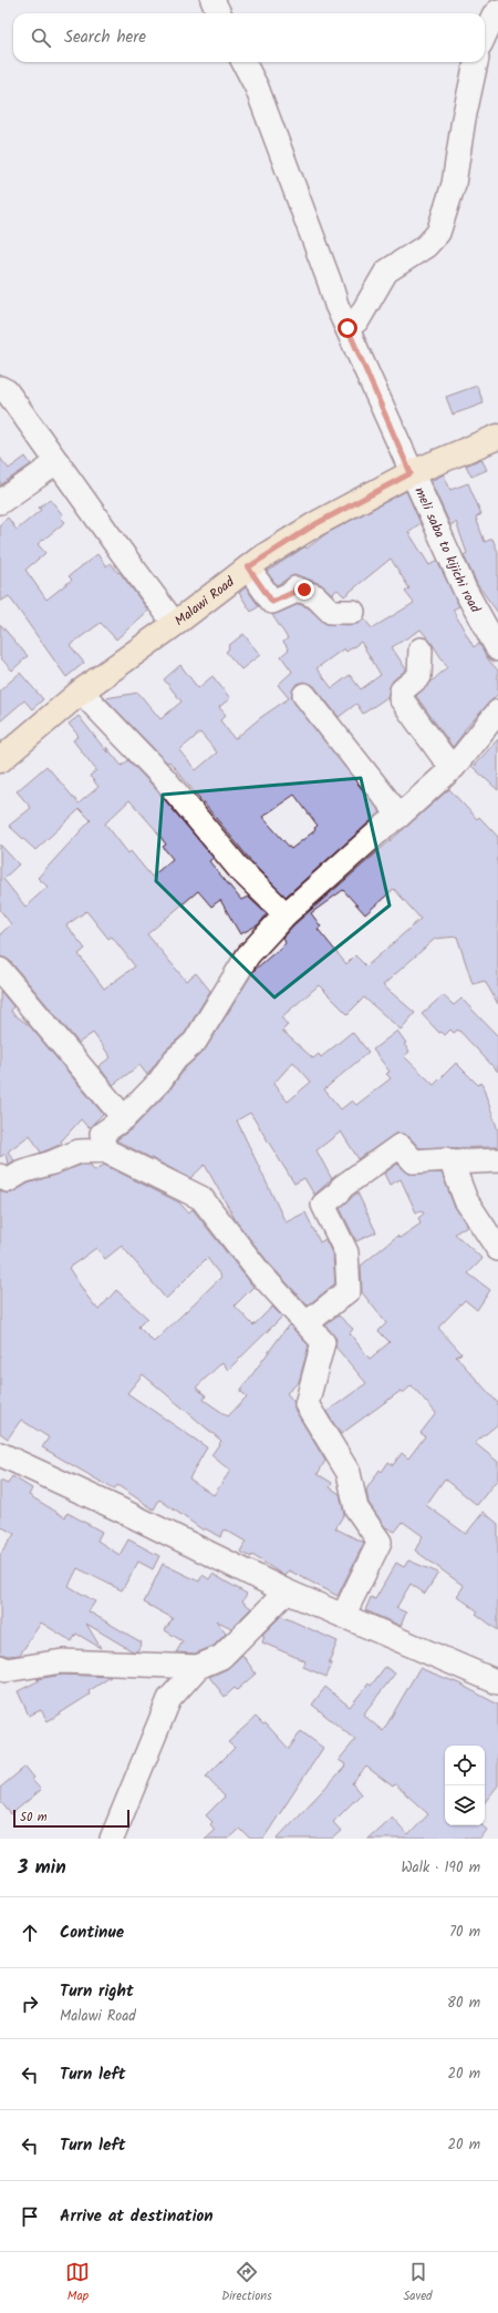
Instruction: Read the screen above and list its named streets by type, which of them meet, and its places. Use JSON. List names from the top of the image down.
{
  "streets": {
    "main road": ["Malawi Road"],
    "street": ["meli saba to kijichi road"]
  },
  "crossings": [
    ["meli saba to kijichi road", "Malawi Road"]
  ],
  "scale_bar": "50 m",
  "page": {
    "search": "Search here",
    "scale": "50 m",
    "heading": ["3 min", "Walk · 190 m"],
    "list": [
      ["Continue", "70 m"],
      ["Turn right", "Malawi Road", "80 m"],
      ["Turn left", "20 m"],
      ["Turn left", "20 m"],
      "Arrive at destination"
    ],
    "nav": ["Map", "Directions", "Saved"]
  }
}
